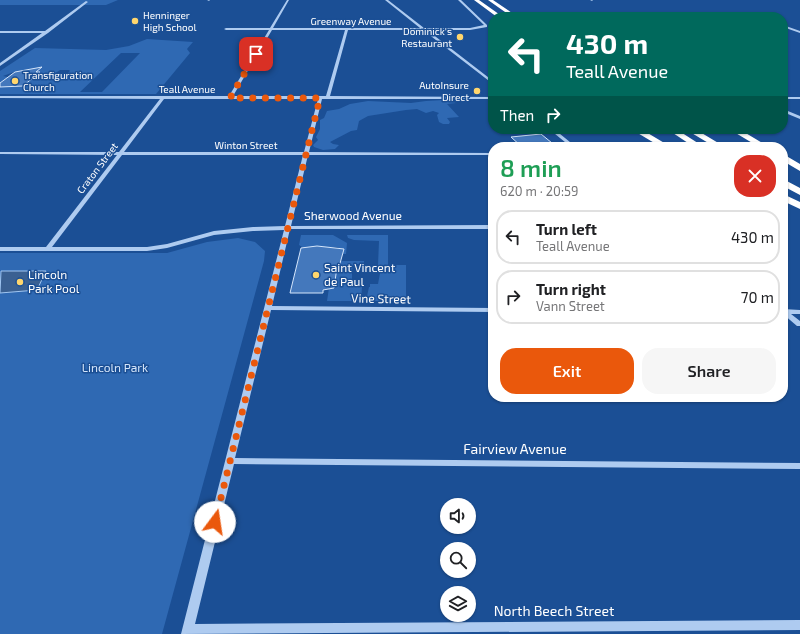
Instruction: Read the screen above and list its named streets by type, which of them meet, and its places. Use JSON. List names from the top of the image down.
{
  "streets": {
    "street": [
      "Greenway Avenue",
      "Teall Avenue",
      "Winton Street",
      "Craton Street",
      "Sherwood Avenue",
      "Vine Street",
      "Fairview Avenue",
      "North Beech Street"
    ]
  },
  "crossings": [
    ["Teall Avenue", "Craton Street"],
    ["Winton Street", "Craton Street"],
    ["Craton Street", "Sherwood Avenue"]
  ],
  "parks": ["Lincoln Park"],
  "places": [
    "Henninger High School",
    "Dominick's Restaurant",
    "Transfiguration Church",
    "AutoInsure Direct",
    "Saint Vincent de Paul",
    "Lincoln Park Pool"
  ],
  "page": {
    "turn": ["430 m", "Teall Avenue"],
    "then": "Then",
    "heading": ["8 min", "620 m · 20:59"],
    "list": [
      {
        "name": "Turn left",
        "note": "Teall Avenue",
        "value": "430 m"
      },
      {
        "name": "Turn right",
        "note": "Vann Street",
        "value": "70 m"
      }
    ],
    "buttons": ["Exit", "Share"]
  }
}
